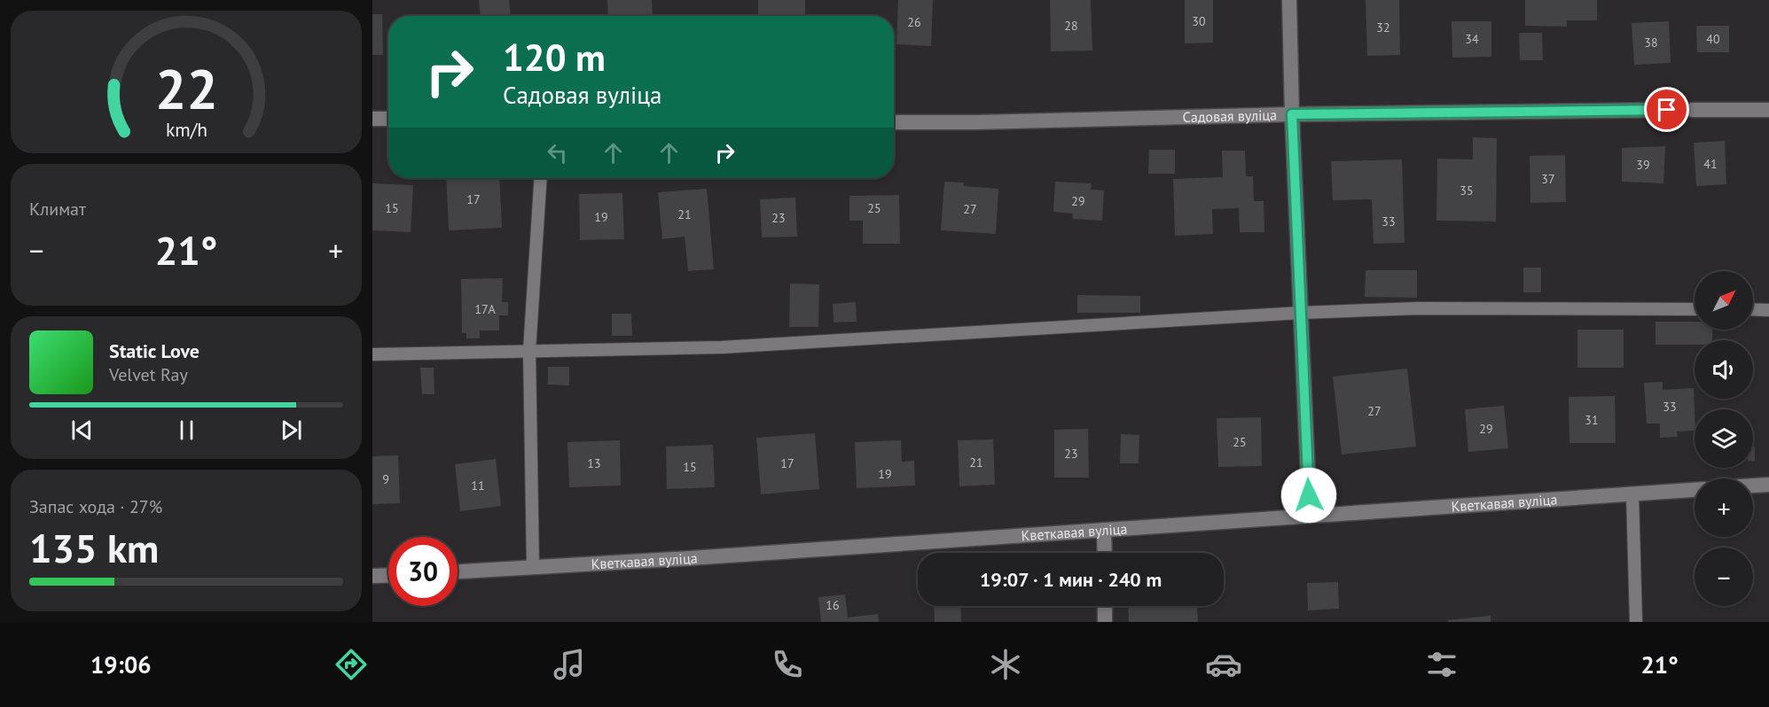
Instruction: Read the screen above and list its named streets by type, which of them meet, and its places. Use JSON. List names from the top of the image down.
{
  "streets": {
    "street": ["Садовая вуліца", "Кветкавая вуліца"]
  },
  "house_numbers": [
    "30",
    "26",
    "28",
    "32",
    "34",
    "40",
    "38",
    "41",
    "39",
    "37",
    "35",
    "17",
    "29",
    "15",
    "25",
    "27",
    "21",
    "19",
    "23",
    "33",
    "17А",
    "33",
    "27",
    "31",
    "29",
    "25",
    "23",
    "21",
    "13",
    "17",
    "15",
    "19",
    "9",
    "11",
    "16"
  ],
  "north": "top right",
  "page": {
    "turn": ["120 m", "Садовая вуліца"],
    "tile": [
      "Климат",
      ["Запас хода · 27%", "135 km"]
    ],
    "heat": ["−", "21°", "+"],
    "map_buttons": ["+", "−"],
    "song": ["Static Love", "Velvet Ray"],
    "limit": "30",
    "trip": "19:07 · 1 мин · 240 m",
    "tabs": ["19:06", "21°"],
    "gauge": ["22", "km/h"]
  }
}
